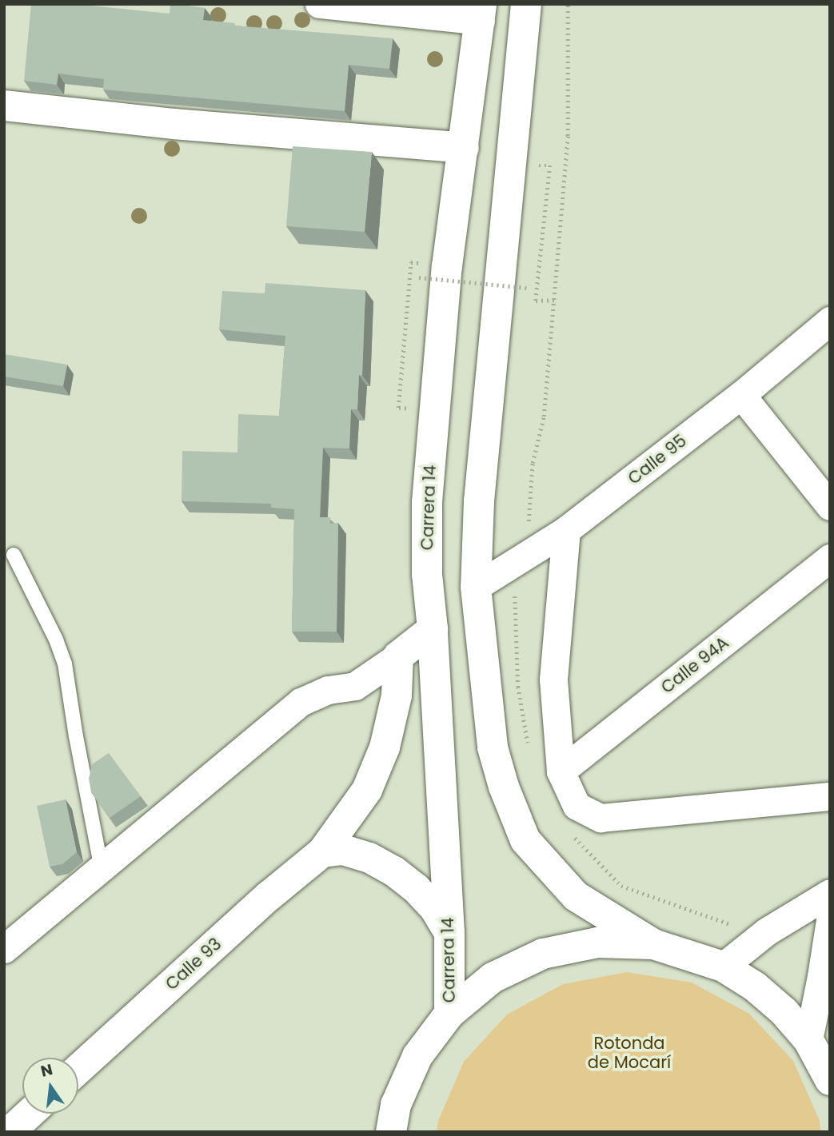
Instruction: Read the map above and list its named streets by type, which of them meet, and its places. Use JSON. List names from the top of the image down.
{
  "streets": {
    "main road": ["Carrera 14", "Calle 93"],
    "street": ["Calle 95", "Calle 94A"]
  },
  "parks": ["Rotonda de Mocarí"],
  "north": "top"
}
